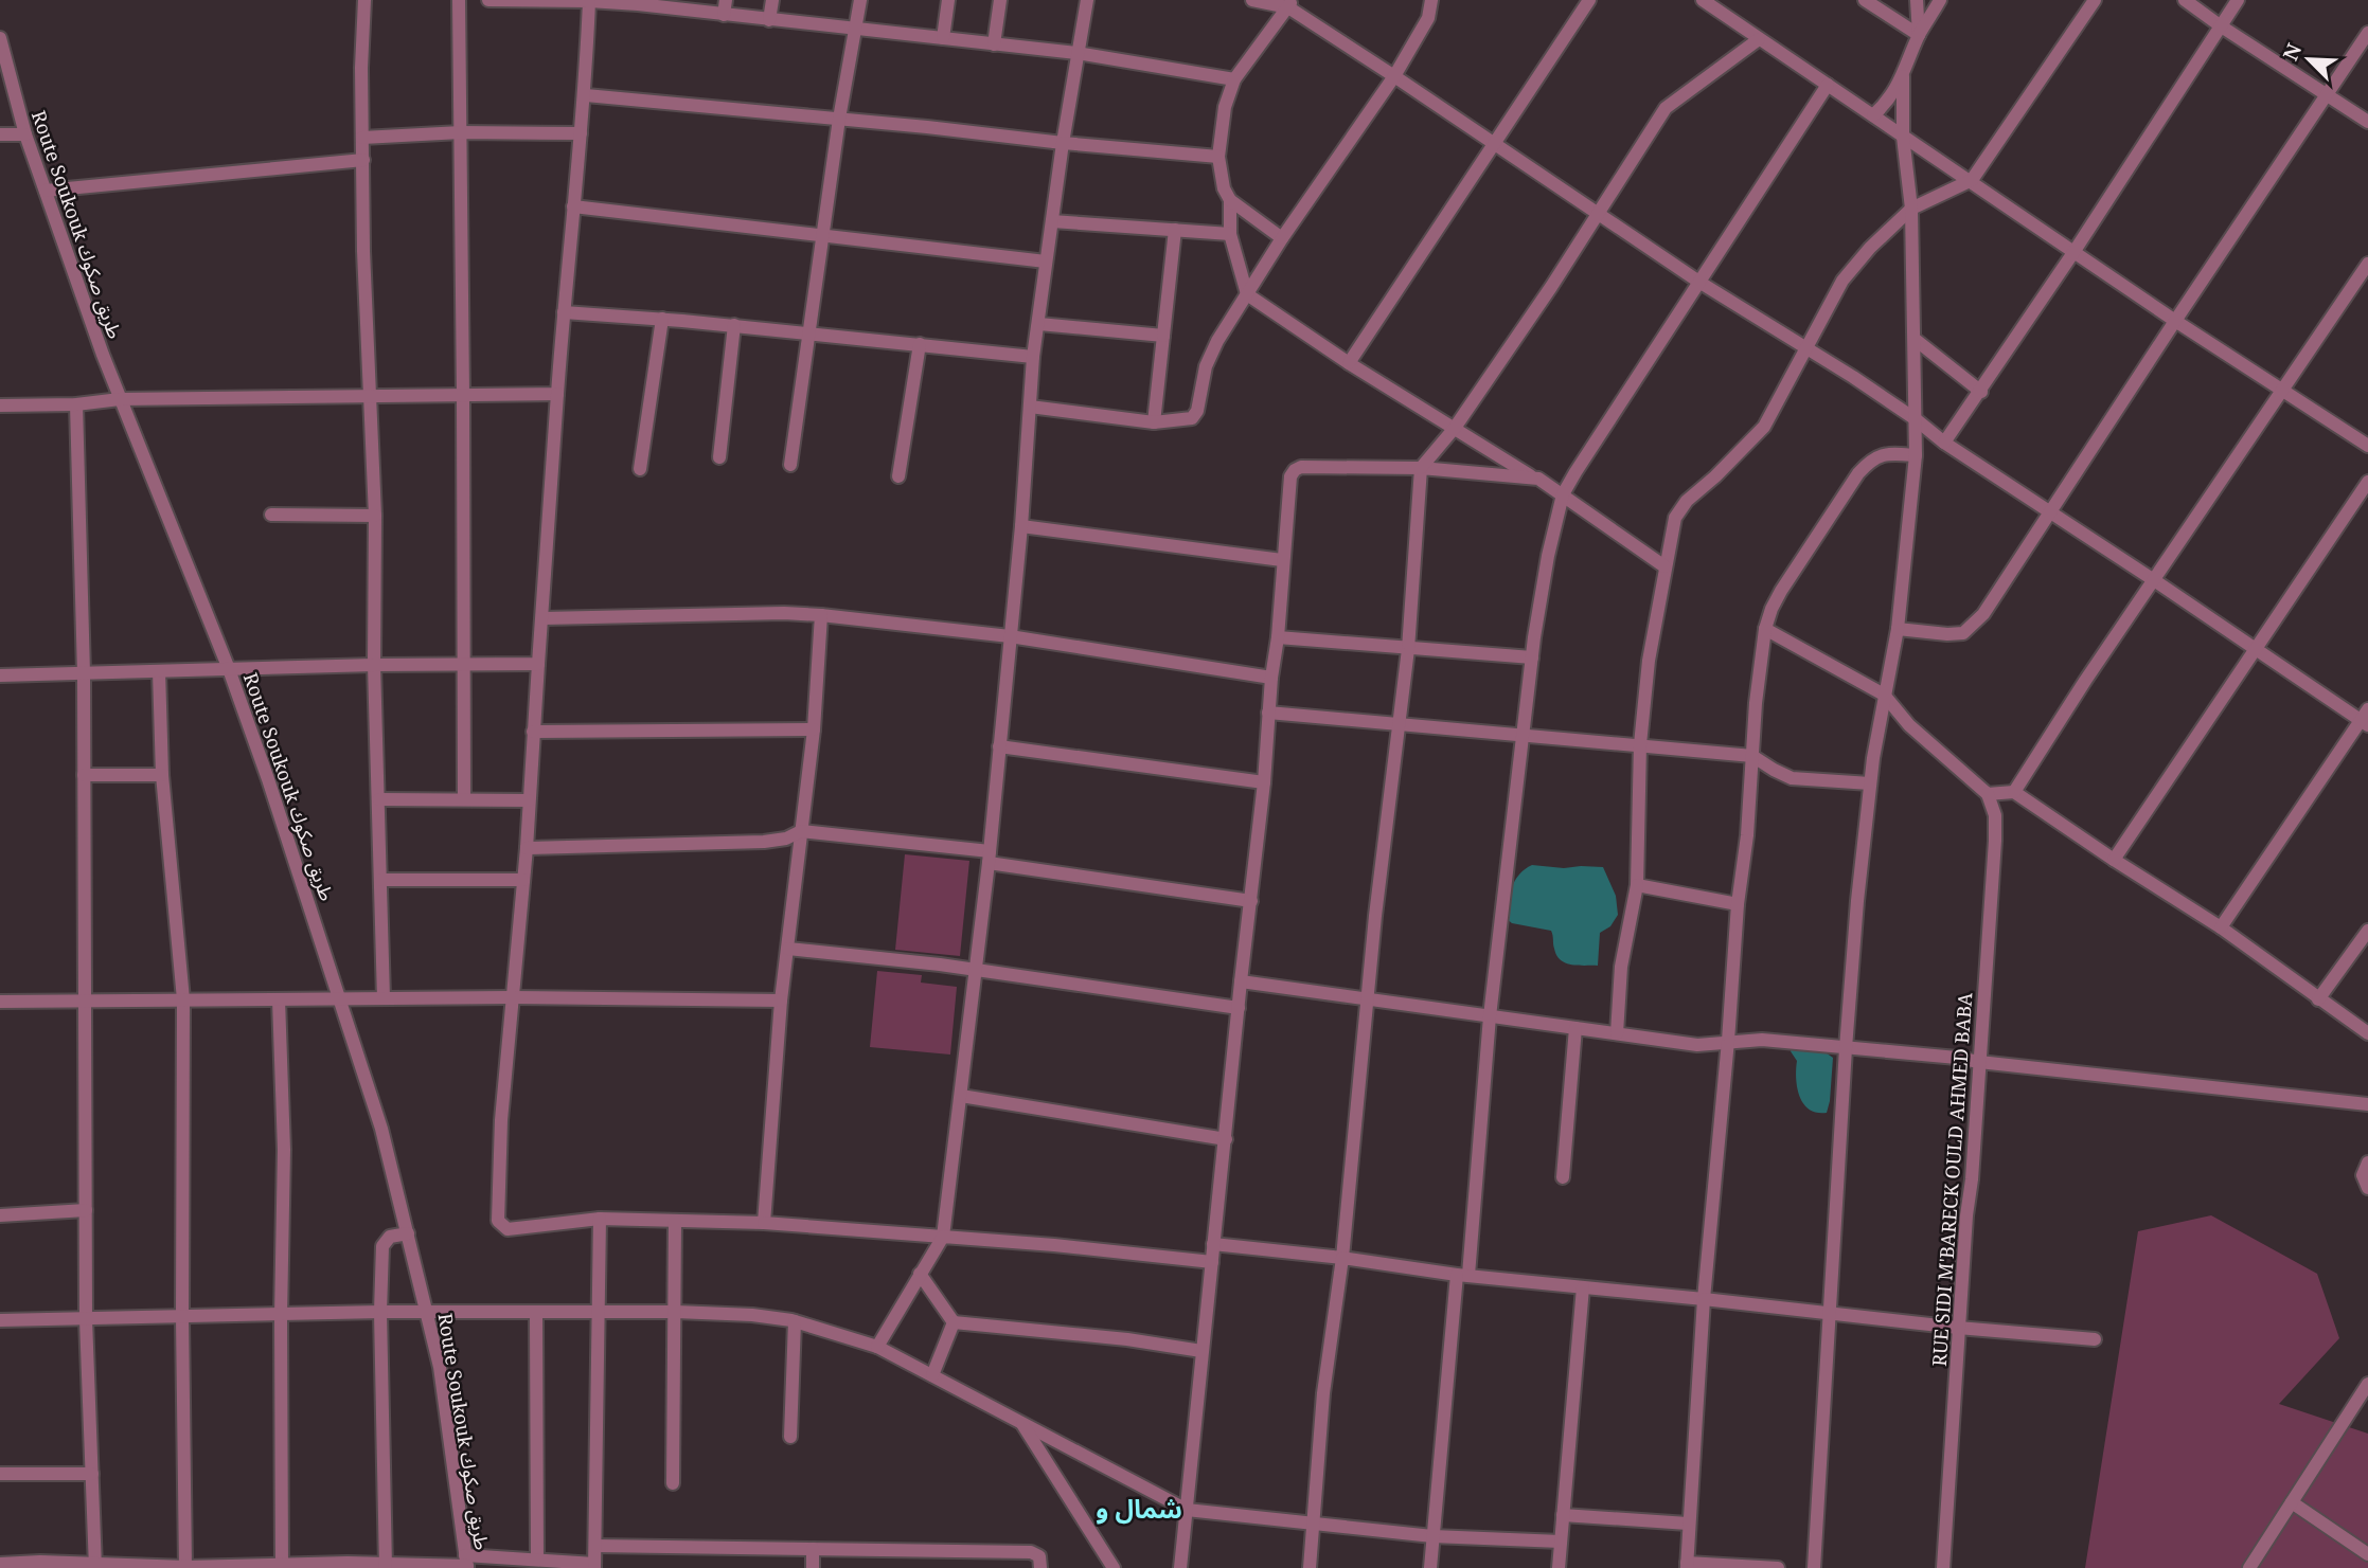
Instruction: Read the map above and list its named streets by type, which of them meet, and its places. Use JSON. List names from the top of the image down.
{
  "streets": {
    "street": ["Route Soukouk طريق صكوك", "RUE SIDI M'BARECK OULD AHMED BABA"]
  },
  "districts": ["شمال و"],
  "north": "top left"
}
